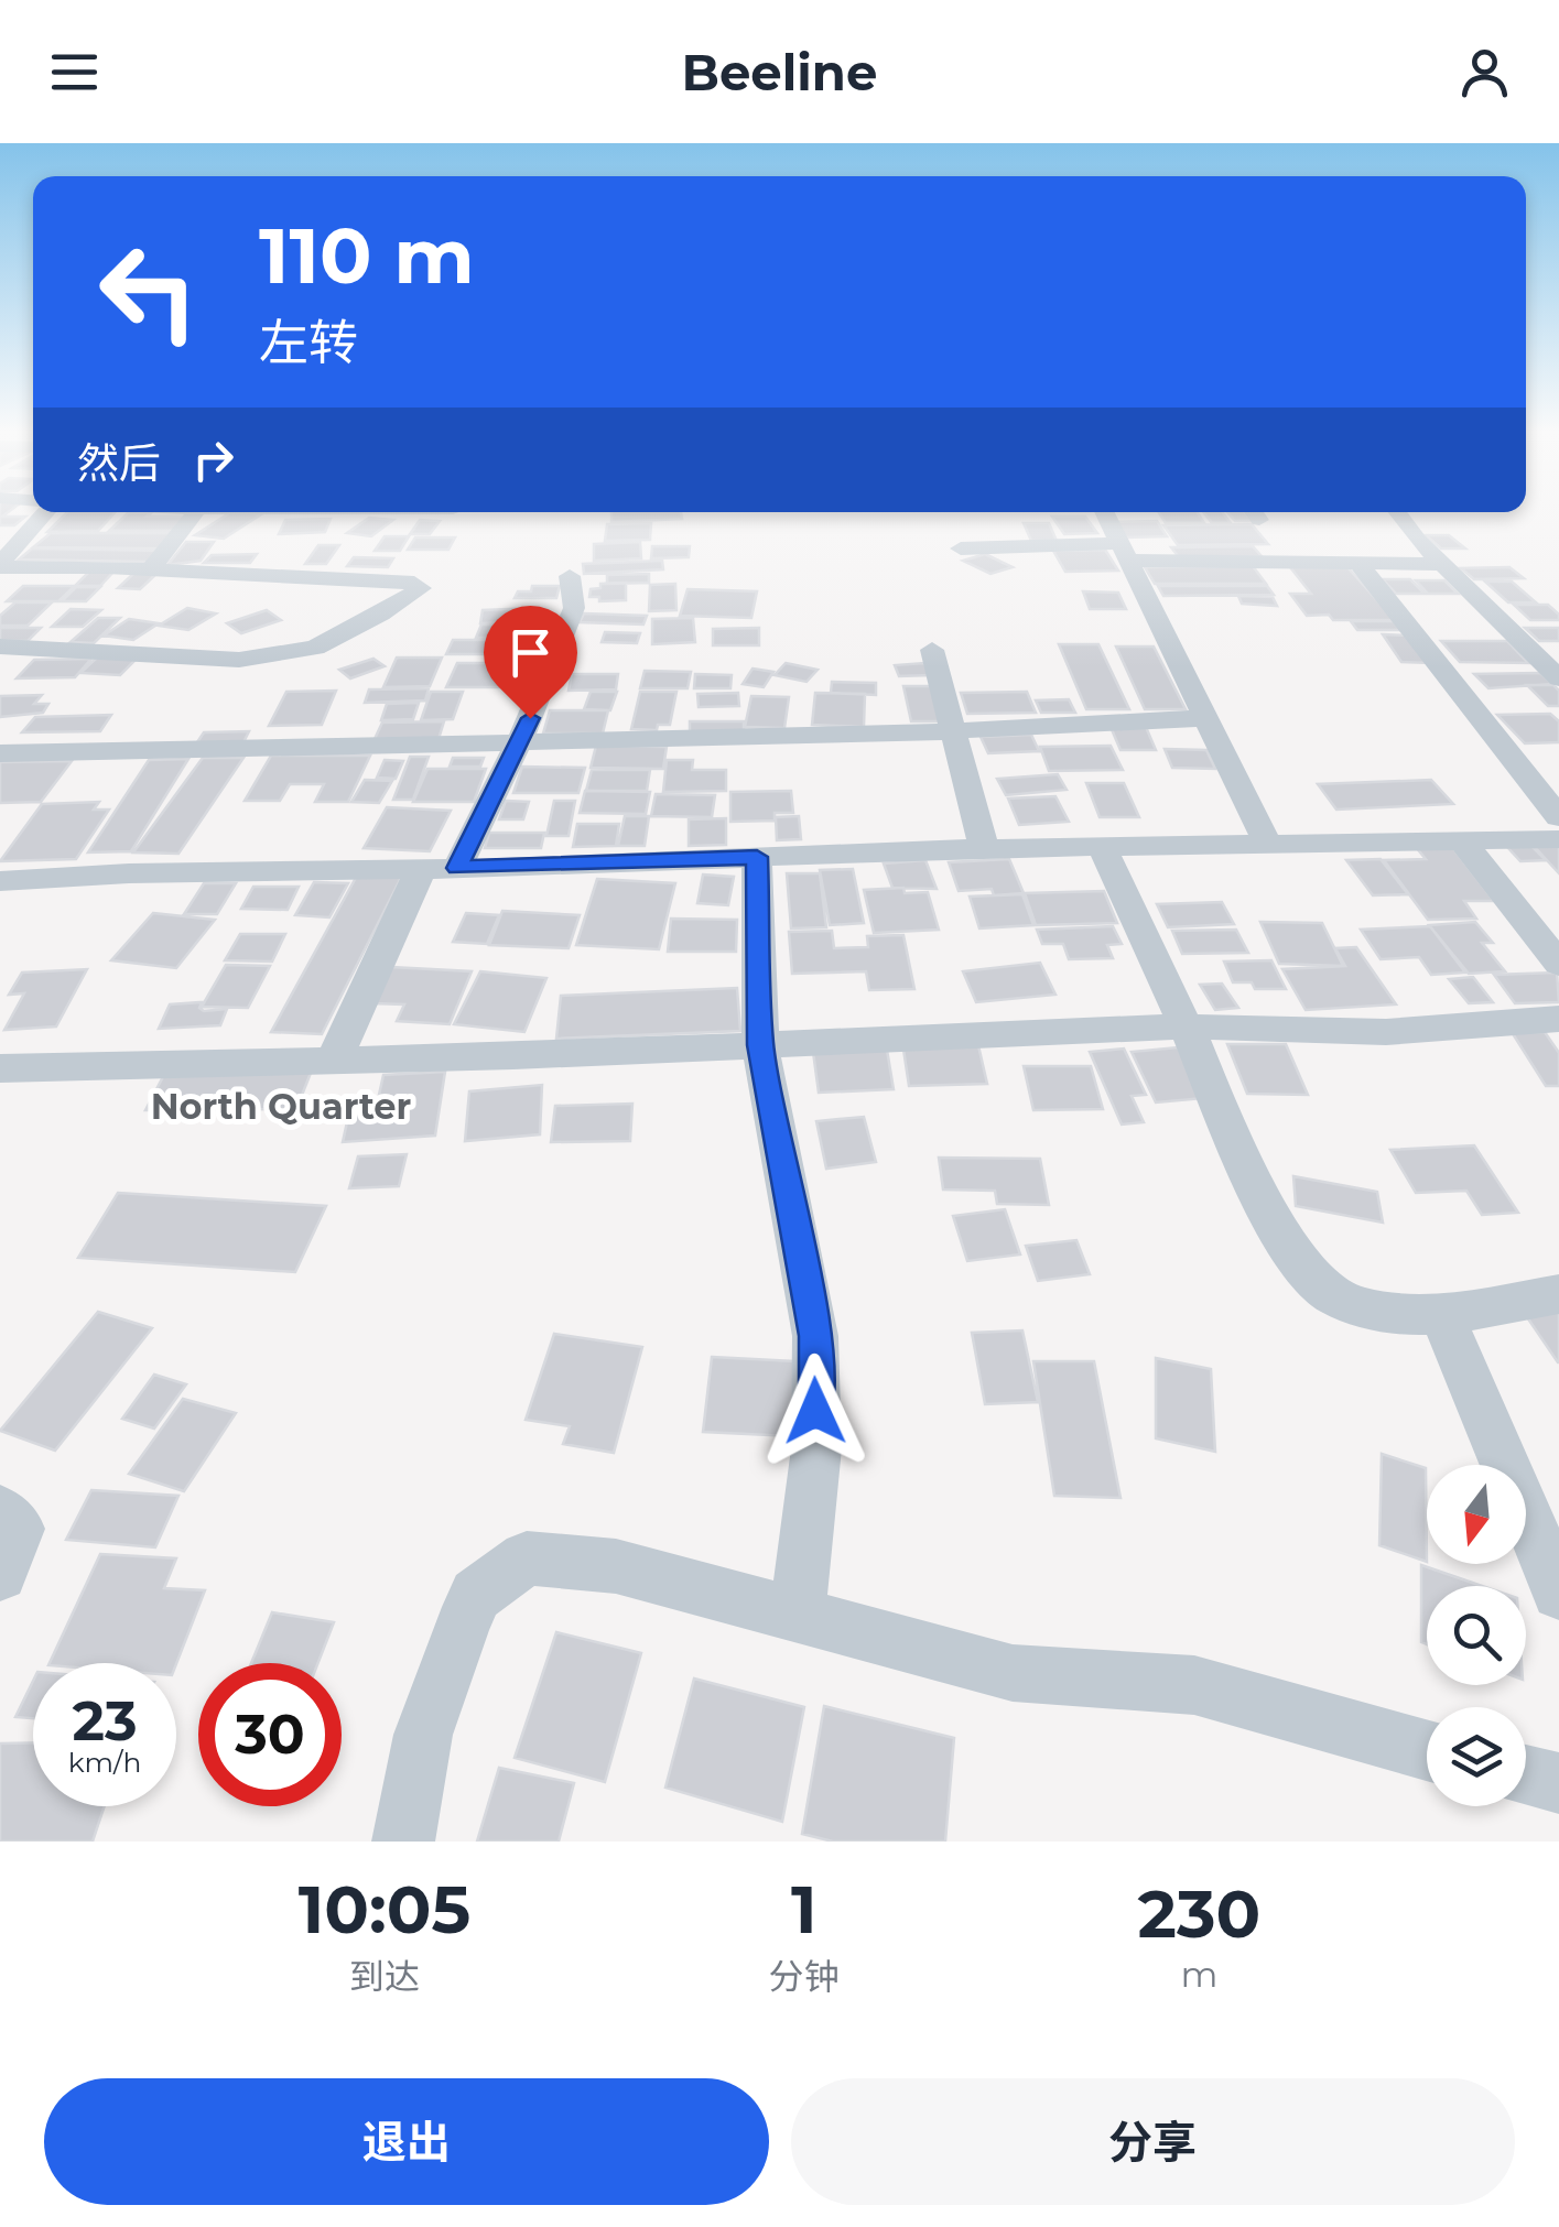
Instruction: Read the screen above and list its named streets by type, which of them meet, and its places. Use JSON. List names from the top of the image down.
{
  "districts": ["North Quarter"],
  "north": "bottom",
  "page": {
    "header": "Beeline",
    "turn": ["110 m", "左转"],
    "then": "然后",
    "speed": "23 km/h",
    "limit": "30",
    "eta": [
      "10:05",
      "到达",
      "1",
      "分钟",
      "230",
      "m"
    ],
    "buttons": ["退出", "分享"]
  }
}
